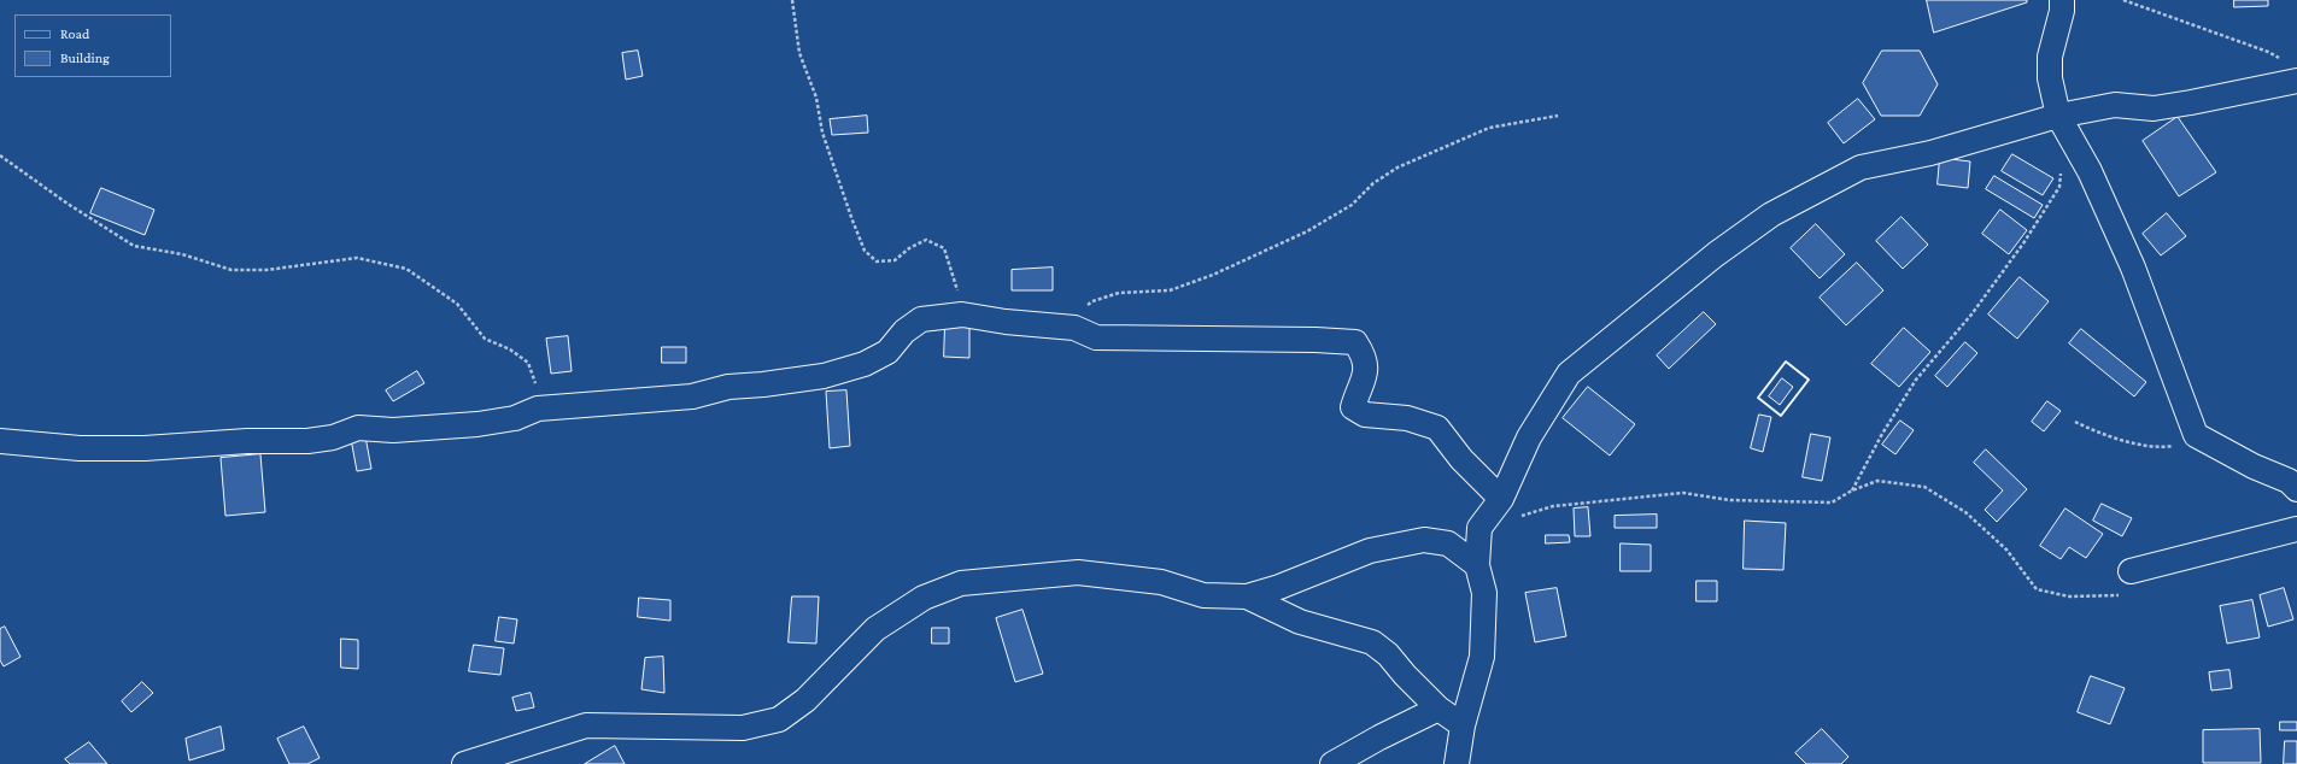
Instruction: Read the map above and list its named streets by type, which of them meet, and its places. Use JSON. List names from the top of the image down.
{
  "legend": ["Road", "Building"]
}
